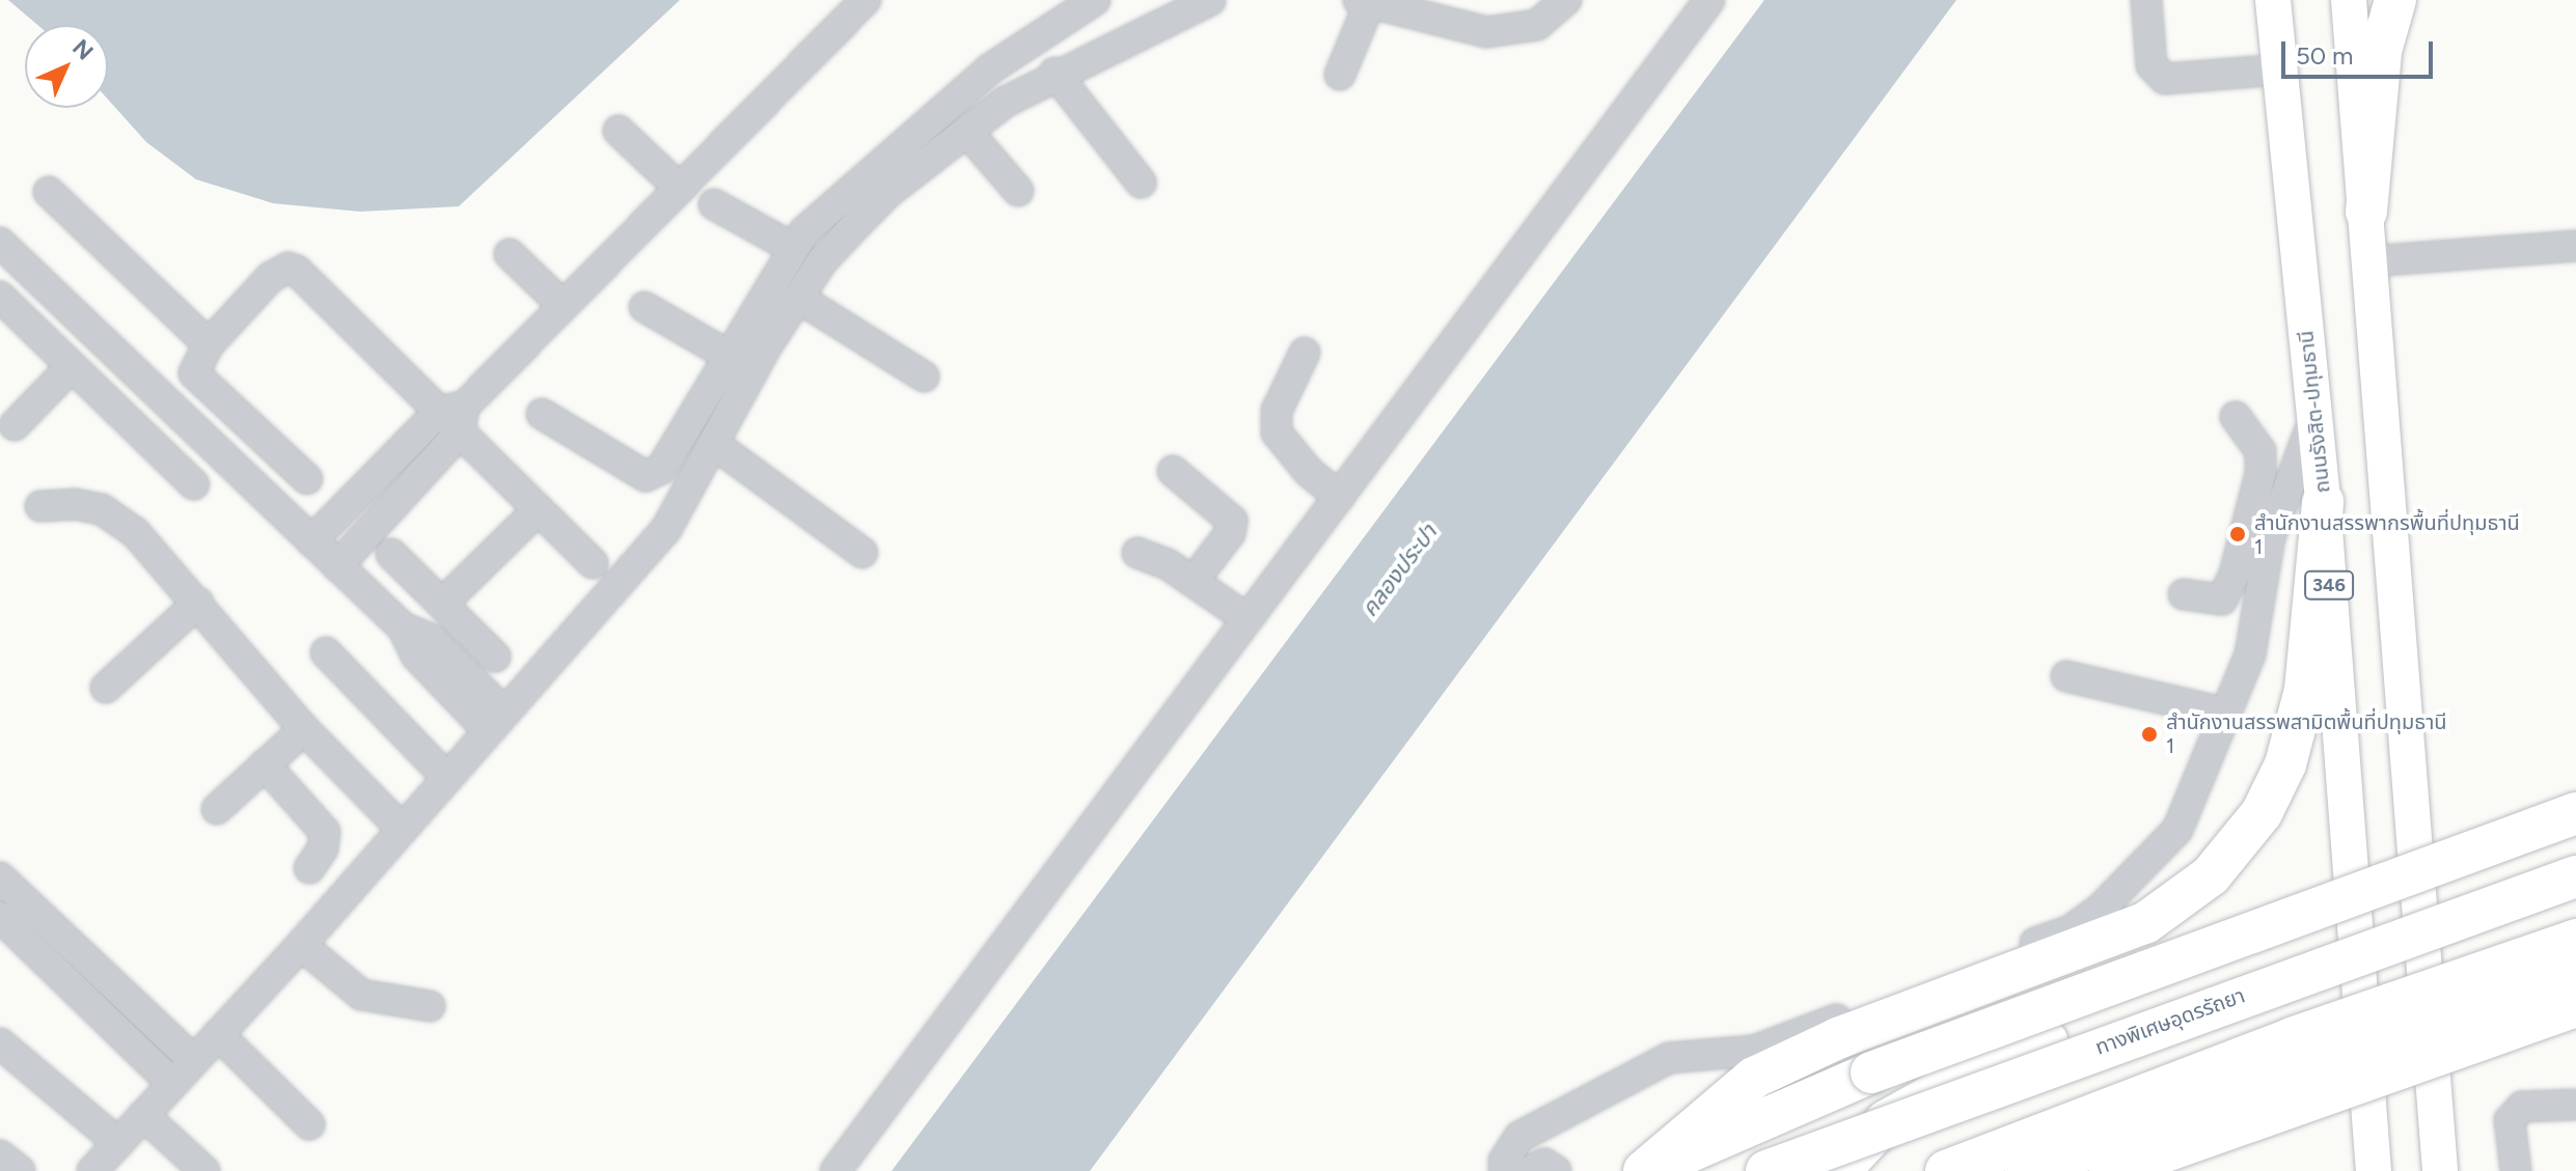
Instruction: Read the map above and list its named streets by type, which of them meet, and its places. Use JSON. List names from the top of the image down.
{
  "streets": {
    "highway": ["ทางพิเศษอุดรรัถยา"],
    "main road": ["ถนนรังสิต-ปทุมธานี", "346"]
  },
  "water": ["คลองประปา"],
  "places": ["สำนักงานสรรพากรพื้นที่ปทุมธานี 1", "สำนักงานสรรพสามิตพื้นที่ปทุมธานี 1"],
  "scale_bar": "50 m",
  "north": "top right"
}
